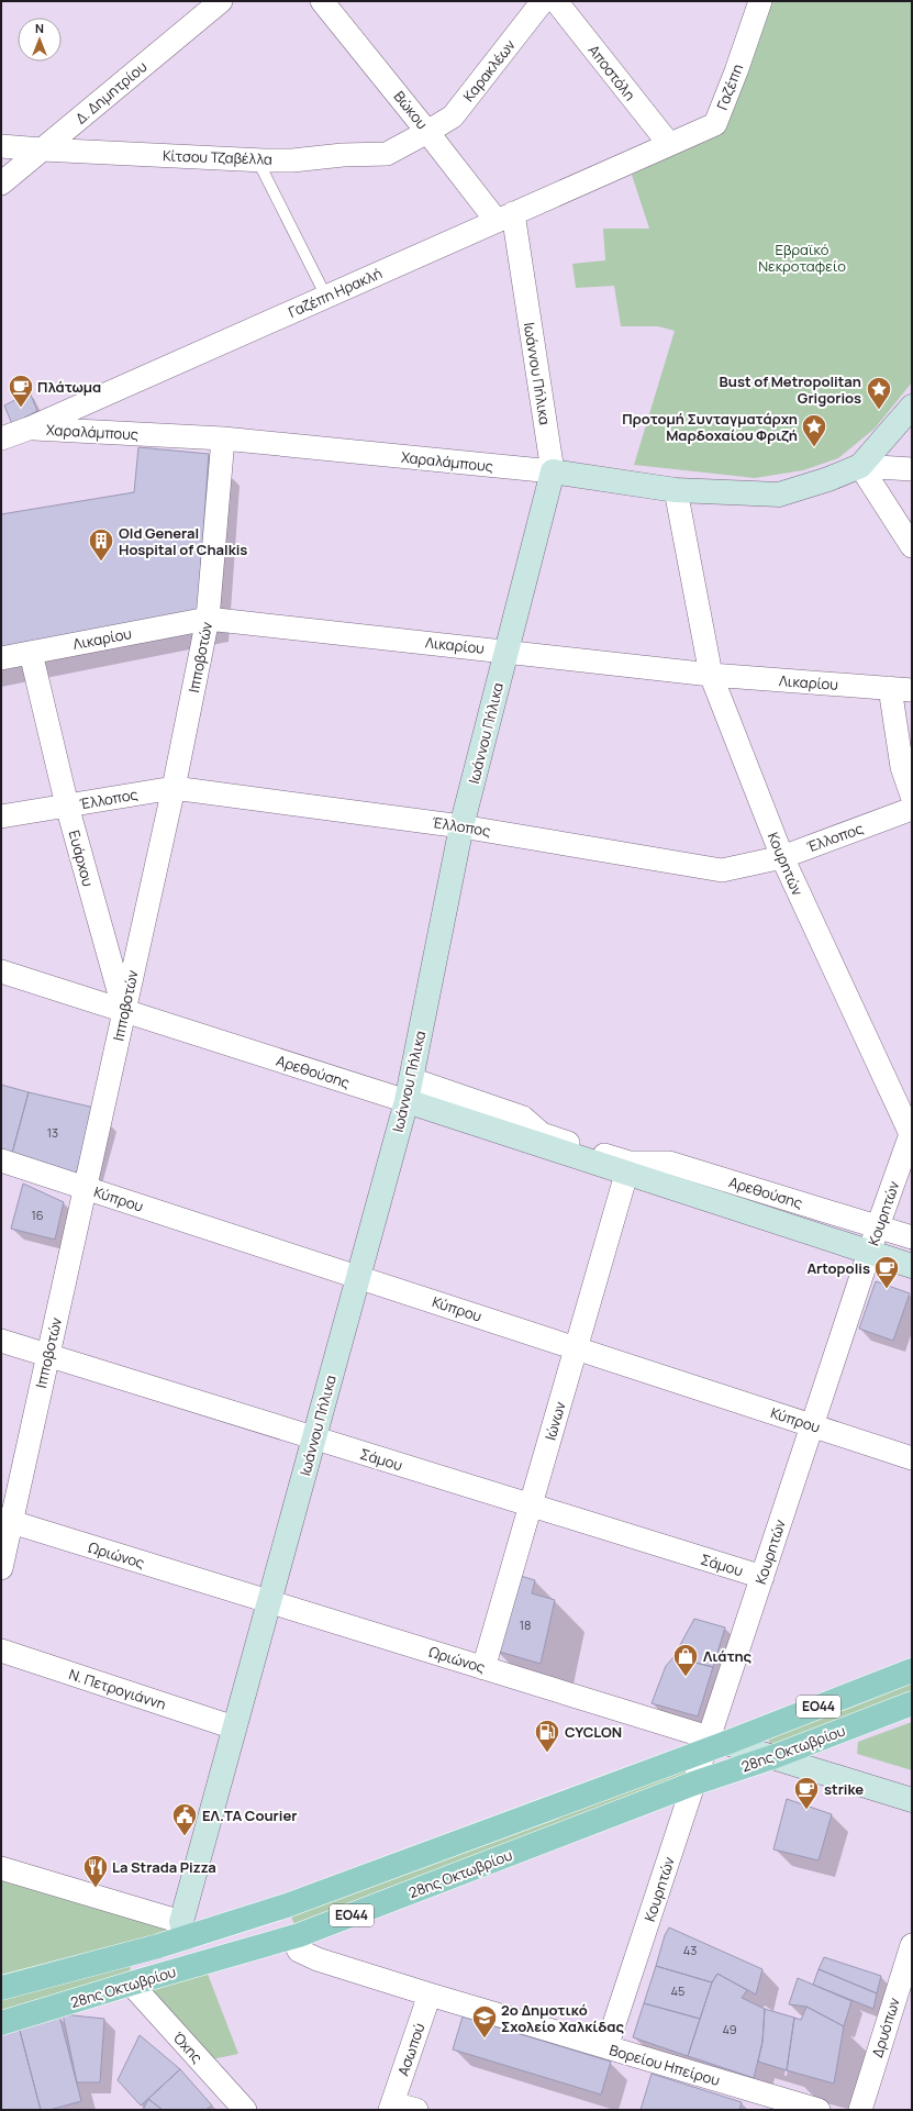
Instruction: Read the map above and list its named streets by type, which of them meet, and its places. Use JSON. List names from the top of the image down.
{
  "streets": {
    "main road": ["ΕΟ44", "28ης Οκτωβρίου"],
    "street": [
      "Καρακλέων",
      "Αποστόλη",
      "Γαζέπη",
      "Δ. Δημητρίου",
      "Βώκου",
      "Κίτσου Τζαβέλλα",
      "Γαζέπη Ηρακλή",
      "Ιωάννου Πήλικα",
      "Χαραλάμπους",
      "Λικαρίου",
      "Ιπποβοτών",
      "Έλλοπος",
      "Ευάρχου",
      "Κουρητών",
      "Αρεθούσης",
      "Κύπρου",
      "Ιώνων",
      "Σάμου",
      "Ωριώνος",
      "Ν. Πετρογιάννη",
      "Δρυόπων",
      "Όχης",
      "Ασωπού",
      "Βορείου Ηπείρου"
    ]
  },
  "crossings": [
    ["Καρακλέων", "Βώκου"],
    ["Καρακλέων", "Κίτσου Τζαβέλλα"],
    ["Αποστόλη", "Γαζέπη"],
    ["Αποστόλη", "Γαζέπη Ηρακλή"],
    ["Γαζέπη", "Γαζέπη Ηρακλή"],
    ["Δ. Δημητρίου", "Κίτσου Τζαβέλλα"],
    ["Βώκου", "Κίτσου Τζαβέλλα"],
    ["Βώκου", "Γαζέπη Ηρακλή"],
    ["Βώκου", "Ιωάννου Πήλικα"],
    ["Γαζέπη Ηρακλή", "Ιωάννου Πήλικα"],
    ["Γαζέπη Ηρακλή", "Χαραλάμπους"],
    ["Ιωάννου Πήλικα", "Χαραλάμπους"],
    ["Ιωάννου Πήλικα", "Λικαρίου"],
    ["Ιωάννου Πήλικα", "Έλλοπος"],
    ["Ιωάννου Πήλικα", "Αρεθούσης"],
    ["Ιωάννου Πήλικα", "Κύπρου"],
    ["Ιωάννου Πήλικα", "Σάμου"],
    ["Ιωάννου Πήλικα", "Ωριώνος"],
    ["Ιωάννου Πήλικα", "Ν. Πετρογιάννη"],
    ["Ιωάννου Πήλικα", "28ης Οκτωβρίου"],
    ["Χαραλάμπους", "Ιπποβοτών"],
    ["Χαραλάμπους", "Κουρητών"],
    ["Λικαρίου", "Ιπποβοτών"],
    ["Λικαρίου", "Ευάρχου"],
    ["Λικαρίου", "Κουρητών"],
    ["Ιπποβοτών", "Έλλοπος"],
    ["Ιπποβοτών", "Ευάρχου"],
    ["Ιπποβοτών", "Αρεθούσης"],
    ["Ιπποβοτών", "Κύπρου"],
    ["Ιπποβοτών", "Σάμου"],
    ["Ιπποβοτών", "Ωριώνος"],
    ["Έλλοπος", "Ευάρχου"],
    ["Έλλοπος", "Κουρητών"],
    ["Ευάρχου", "Αρεθούσης"],
    ["Κουρητών", "Αρεθούσης"],
    ["Κουρητών", "Κύπρου"],
    ["Κουρητών", "Σάμου"],
    ["Κουρητών", "Ωριώνος"],
    ["Κουρητών", "28ης Οκτωβρίου"],
    ["Κουρητών", "Βορείου Ηπείρου"],
    ["Αρεθούσης", "Ιώνων"],
    ["Κύπρου", "Ιώνων"],
    ["Ιώνων", "Σάμου"],
    ["Ιώνων", "Ωριώνος"],
    ["Ωριώνος", "28ης Οκτωβρίου"],
    ["28ης Οκτωβρίου", "Όχης"],
    ["28ης Οκτωβρίου", "Βορείου Ηπείρου"],
    ["Ασωπού", "Βορείου Ηπείρου"]
  ],
  "parks": ["Εβραϊκό Νεκροταφείο"],
  "places": {
    "cafe": ["Πλάτωμα", "Artopolis", "strike"],
    "place": ["Bust of Metropolitan Grigorios", "Προτομή Συνταγματάρχη Μαρδοχαίου Φριζή"],
    "building": ["Old General Hospital of Chalkis"],
    "shop": ["Λιάτης"],
    "fuel station": ["CYCLON"],
    "public building": ["ΕΛ.ΤΑ Courier"],
    "restaurant": ["La Strada Pizza"],
    "school or university": ["2ο Δημοτικό Σχολείο Χαλκίδας"]
  },
  "house_numbers": [
    "13",
    "16",
    "18",
    "43",
    "45",
    "49"
  ],
  "north": "top"
}
